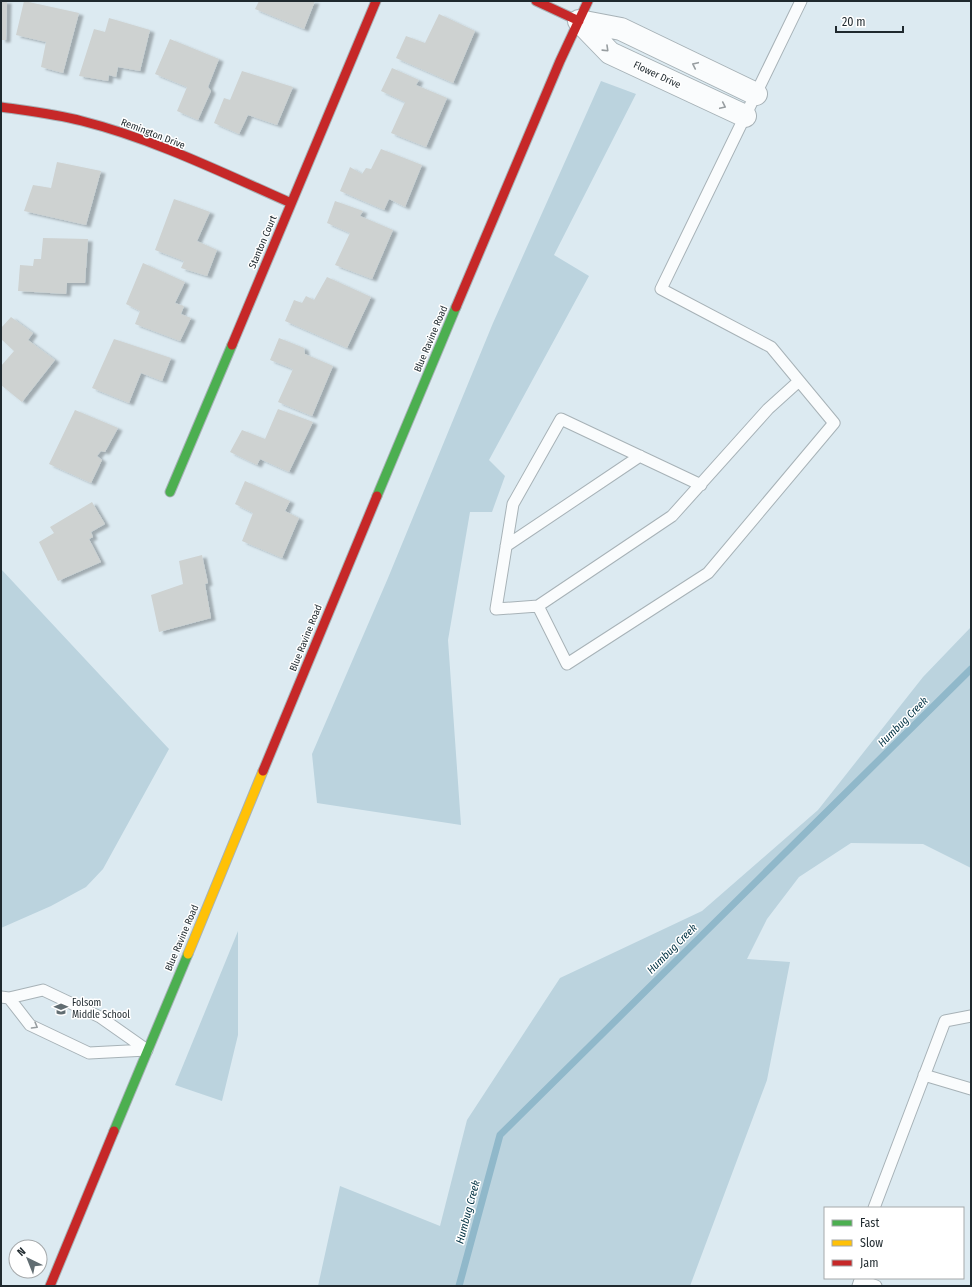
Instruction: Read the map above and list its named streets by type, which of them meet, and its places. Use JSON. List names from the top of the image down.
{
  "streets": {
    "main road": [
      "Flower Drive",
      "Remington Drive",
      "Stanton Court",
      "Blue Ravine Road"
    ]
  },
  "crossings": [
    ["Flower Drive", "Blue Ravine Road"],
    ["Remington Drive", "Stanton Court"]
  ],
  "water": ["Humbug Creek"],
  "places": {
    "school or university": ["Folsom Middle School"]
  },
  "legend": ["Fast", "Slow", "Jam"],
  "scale_bar": "20 m",
  "north": "top left"
}
